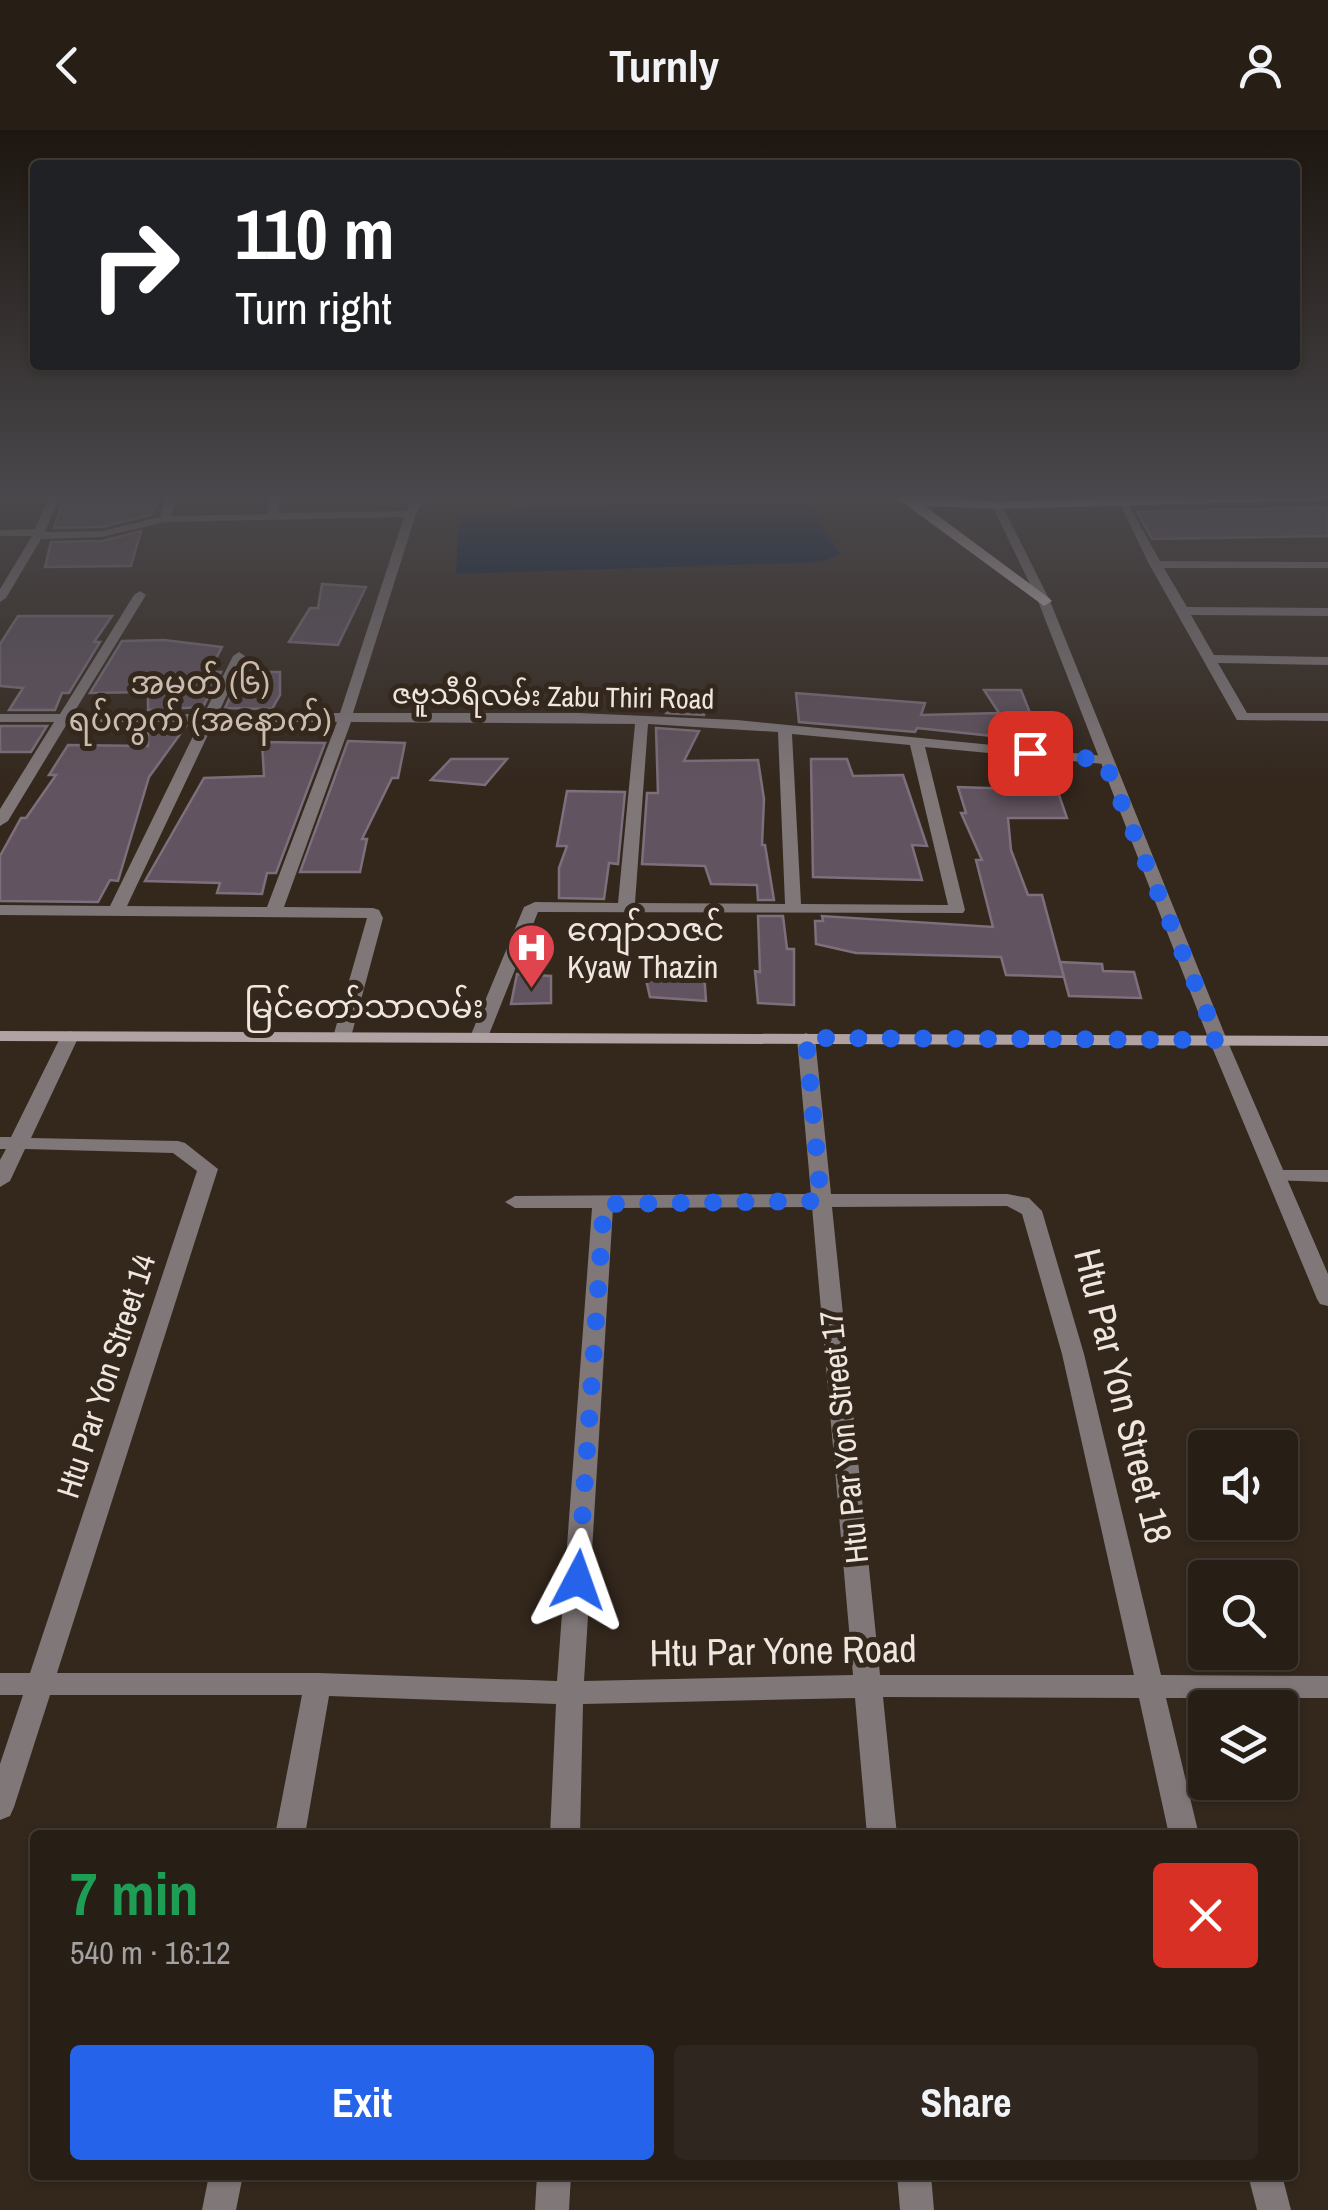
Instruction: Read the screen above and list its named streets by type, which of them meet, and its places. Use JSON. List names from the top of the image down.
{
  "streets": {
    "main road": ["မြင်တော်သာလမ်း"],
    "street": [
      "ဇဗူသီရိလမ်း Zabu Thiri Road",
      "Htu Par Yon Street 14",
      "Htu Par Yon Street 18",
      "Htu Par Yon Street 17",
      "Htu Par Yone Road"
    ]
  },
  "crossings": [
    ["မြင်တော်သာလမ်း", "Htu Par Yon Street 17"],
    ["Htu Par Yon Street 14", "Htu Par Yone Road"],
    ["Htu Par Yon Street 18", "Htu Par Yon Street 17"],
    ["Htu Par Yon Street 18", "Htu Par Yone Road"],
    ["Htu Par Yon Street 17", "Htu Par Yone Road"]
  ],
  "districts": ["အမှတ် (၆) ရပ်ကွက် (အနောက်)"],
  "places": {
    "hospital": ["ကျော်သဇင် Kyaw Thazin"]
  },
  "page": {
    "header": "Turnly",
    "turn": ["110 m", "Turn right"],
    "heading": ["7 min", "540 m · 16:12"],
    "buttons": ["Exit", "Share"]
  }
}
